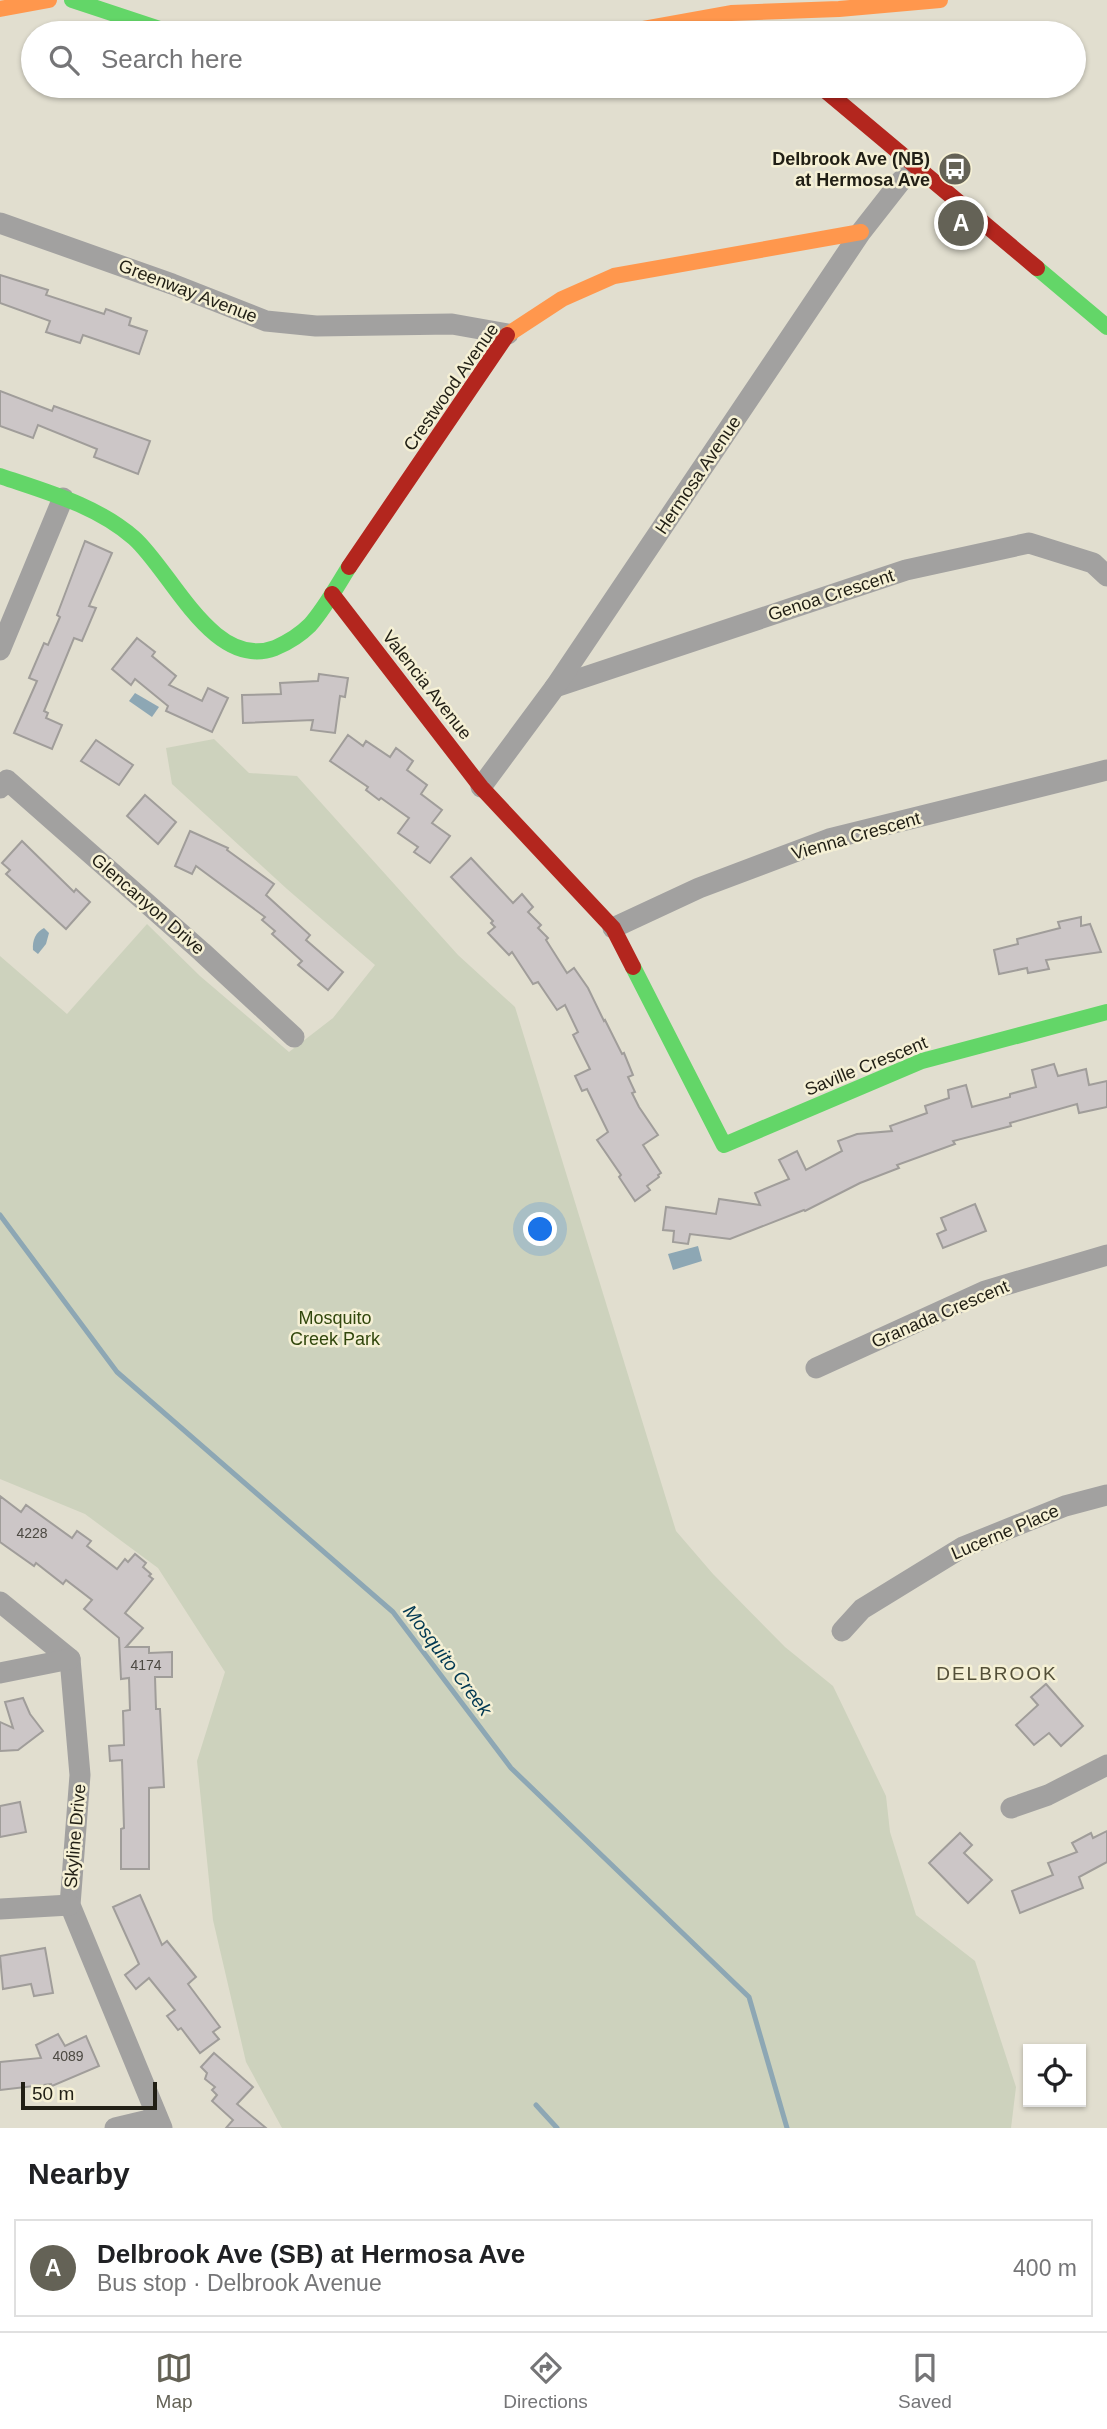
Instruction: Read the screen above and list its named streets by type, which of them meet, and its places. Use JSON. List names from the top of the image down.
{
  "streets": {
    "street": [
      "Greenway Avenue",
      "Crestwood Avenue",
      "Hermosa Avenue",
      "Genoa Crescent",
      "Valencia Avenue",
      "Vienna Crescent",
      "Glencanyon Drive",
      "Saville Crescent",
      "Granada Crescent",
      "Lucerne Place",
      "Skyline Drive"
    ]
  },
  "crossings": [
    ["Greenway Avenue", "Crestwood Avenue"],
    ["Crestwood Avenue", "Hermosa Avenue"],
    ["Crestwood Avenue", "Valencia Avenue"],
    ["Hermosa Avenue", "Genoa Crescent"],
    ["Hermosa Avenue", "Valencia Avenue"],
    ["Valencia Avenue", "Vienna Crescent"],
    ["Valencia Avenue", "Saville Crescent"]
  ],
  "districts": ["DELBROOK"],
  "water": ["Mosquito Creek"],
  "parks": ["Mosquito Creek Park"],
  "places": {
    "bus stop": ["Delbrook Ave (NB) at Hermosa Ave"]
  },
  "house_numbers": ["4228", "4174", "4089"],
  "scale_bar": "50 m",
  "page": {
    "search": "Search here",
    "pins": "A",
    "scale": "50 m",
    "heading": "Nearby",
    "list": [
      {
        "mark": "A",
        "name": "Delbrook Ave (SB) at Hermosa Ave",
        "note": "Bus stop · Delbrook Avenue",
        "value": "400 m"
      }
    ],
    "nav": ["Map", "Directions", "Saved"]
  }
}
